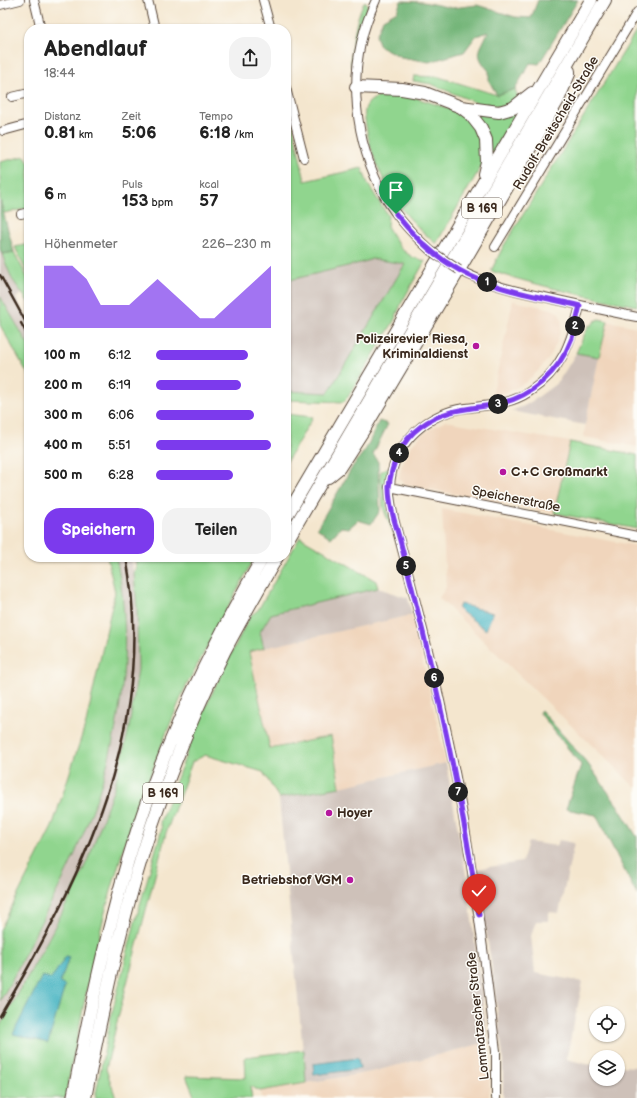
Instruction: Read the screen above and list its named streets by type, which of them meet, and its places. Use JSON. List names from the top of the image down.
{
  "streets": {
    "highway": ["B 169"],
    "street": ["Rudolf-Breitscheid-Straße", "Speicherstraße", "Lommatzscher Straße"]
  },
  "crossings": [
    ["Speicherstraße", "Lommatzscher Straße"]
  ],
  "places": [
    "Polizeirevier Riesa, Kriminaldienst",
    "C+C Großmarkt",
    "Hoyer",
    "Betriebshof VGM"
  ],
  "page": {
    "heading": ["Abendlauf", "18:44"],
    "stats": [
      ["Distanz", "0.81 km"],
      ["Zeit", "5:06"],
      ["Tempo", "6:18 /km"],
      ["6 m"],
      ["Puls", "153 bpm"],
      ["kcal", "57"]
    ],
    "chart": ["Höhenmeter", "226–230 m"],
    "pins": [
      "1",
      "2",
      "3",
      "4",
      "5",
      "6",
      "7"
    ],
    "list": [
      {
        "name": "100 m",
        "note": "6:12"
      },
      {
        "name": "200 m",
        "note": "6:19"
      },
      {
        "name": "300 m",
        "note": "6:06"
      },
      {
        "name": "400 m",
        "note": "5:51"
      },
      {
        "name": "500 m",
        "note": "6:28"
      }
    ],
    "buttons": ["Speichern", "Teilen"]
  }
}
